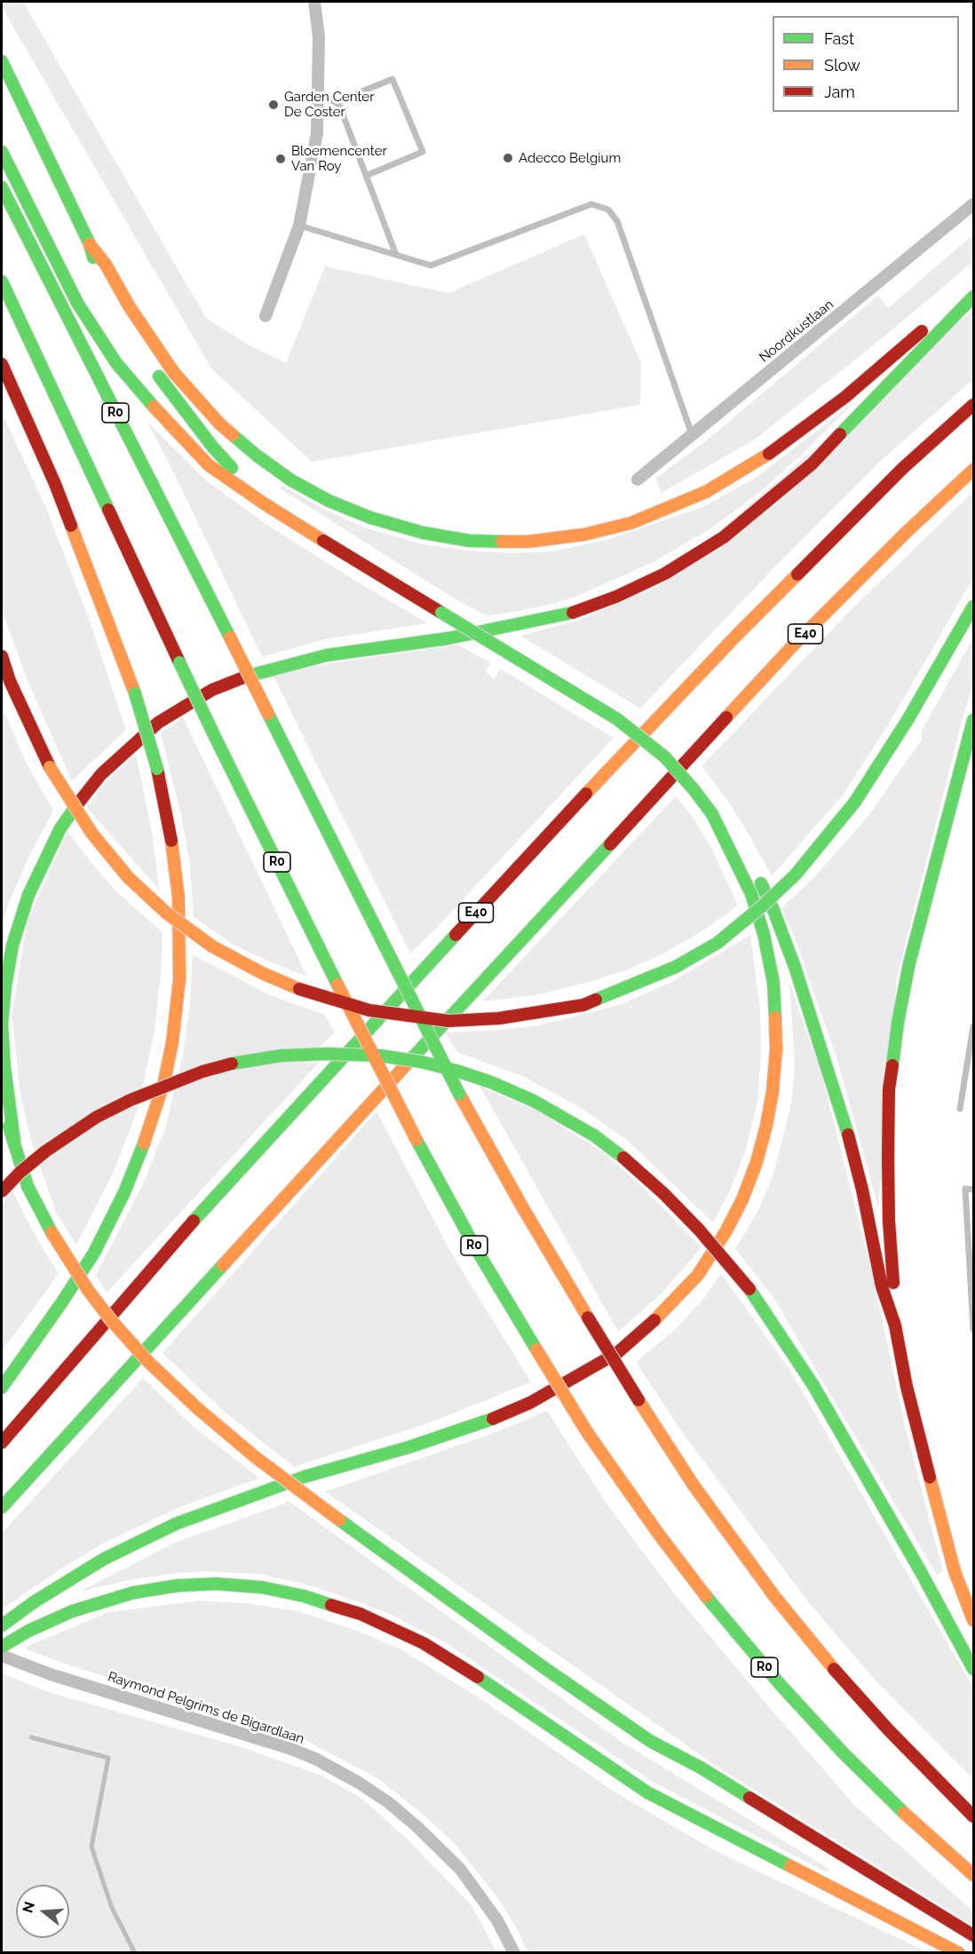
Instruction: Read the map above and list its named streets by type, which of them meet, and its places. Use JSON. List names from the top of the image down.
{
  "streets": {
    "highway": ["R0", "E40"],
    "street": ["Noordkustlaan", "Raymond Pelgrims de Bigardlaan"]
  },
  "places": ["Garden Center De Coster", "Adecco Belgium", "Bloemencenter Van Roy"],
  "legend": ["Fast", "Slow", "Jam"],
  "north": "left"
}
